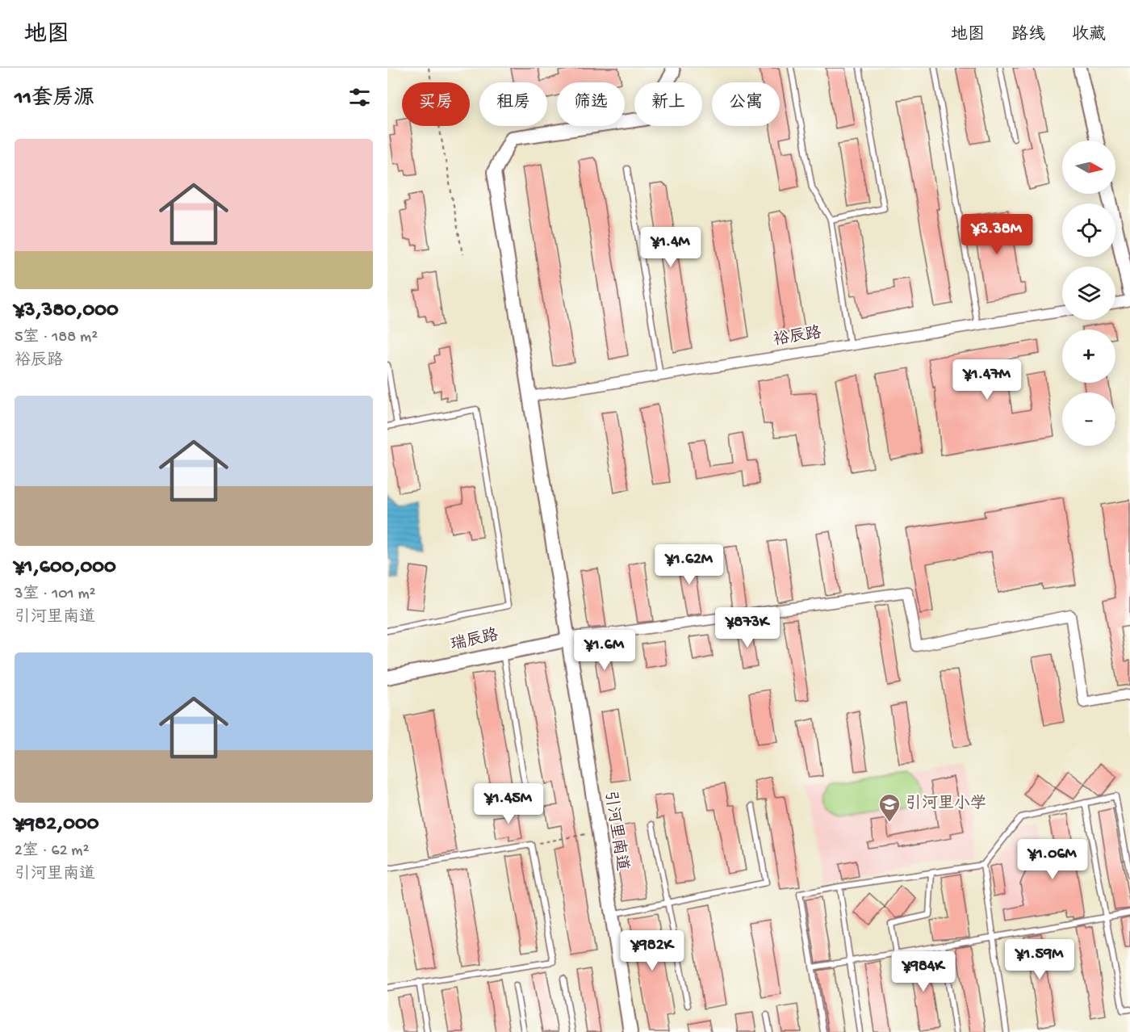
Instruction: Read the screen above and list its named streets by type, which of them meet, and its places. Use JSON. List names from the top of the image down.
{
  "streets": {
    "street": ["裕辰路", "瑞辰路", "引河里南道"]
  },
  "crossings": [
    ["裕辰路", "引河里南道"],
    ["瑞辰路", "引河里南道"]
  ],
  "places": {
    "school or university": ["引河里小学"]
  },
  "north": "right",
  "page": {
    "header": "地图",
    "nav": ["地图", "路线", "收藏"],
    "heading": "11套房源",
    "chip": [
      "买房",
      "租房",
      "筛选",
      "新上",
      "公寓"
    ],
    "list": [
      {
        "name": "¥3,380,000",
        "note": "5室 · 188 m² · 裕辰路"
      },
      {
        "name": "¥1,600,000",
        "note": "3室 · 101 m² · 引河里南道"
      },
      {
        "name": "¥982,000",
        "note": "2室 · 62 m² · 引河里南道"
      }
    ],
    "map_buttons": ["+", "−"],
    "price": [
      "¥3.38M",
      "¥1.4M",
      "¥1.47M",
      "¥1.62M",
      "¥873K",
      "¥1.6M",
      "¥1.45M",
      "¥1.06M",
      "¥982K",
      "¥1.59M",
      "¥984K"
    ]
  }
}
